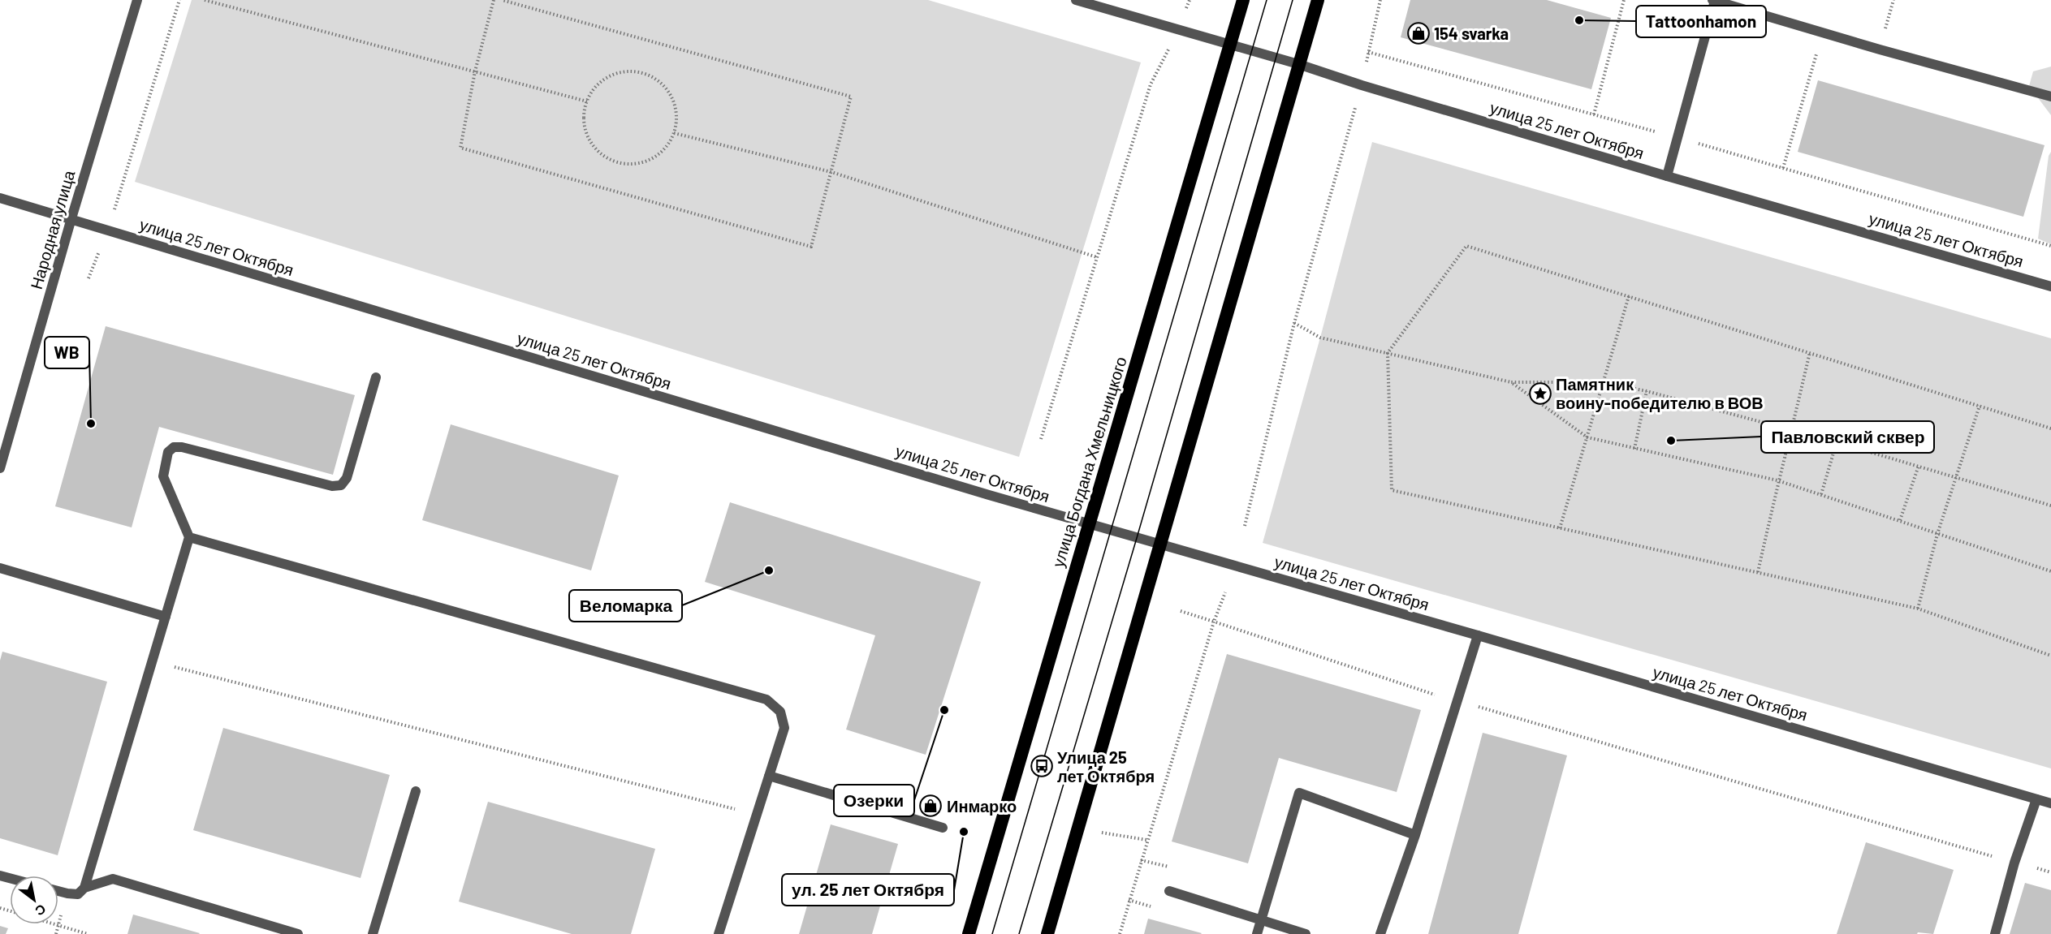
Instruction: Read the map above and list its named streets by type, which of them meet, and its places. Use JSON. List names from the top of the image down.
{
  "streets": {
    "highway": ["улица Богдана Хмельницкого"],
    "street": ["улица 25 лет Октября", "Народная улица"]
  },
  "crossings": [
    ["улица 25 лет Октября", "Народная улица"],
    ["улица 25 лет Октября", "улица Богдана Хмельницкого"]
  ],
  "places": {
    "other": [
      "Tattoonhamon",
      "WB",
      "Павловский сквер",
      "Веломарка",
      "Озерки",
      "ул. 25 лет Октября"
    ],
    "shop": ["154 svarka", "Инмарко"],
    "place": ["Памятник воину-победителю в ВОВ"],
    "bus stop": ["Улица 25 лет Октября"]
  },
  "north": "bottom right"
}
